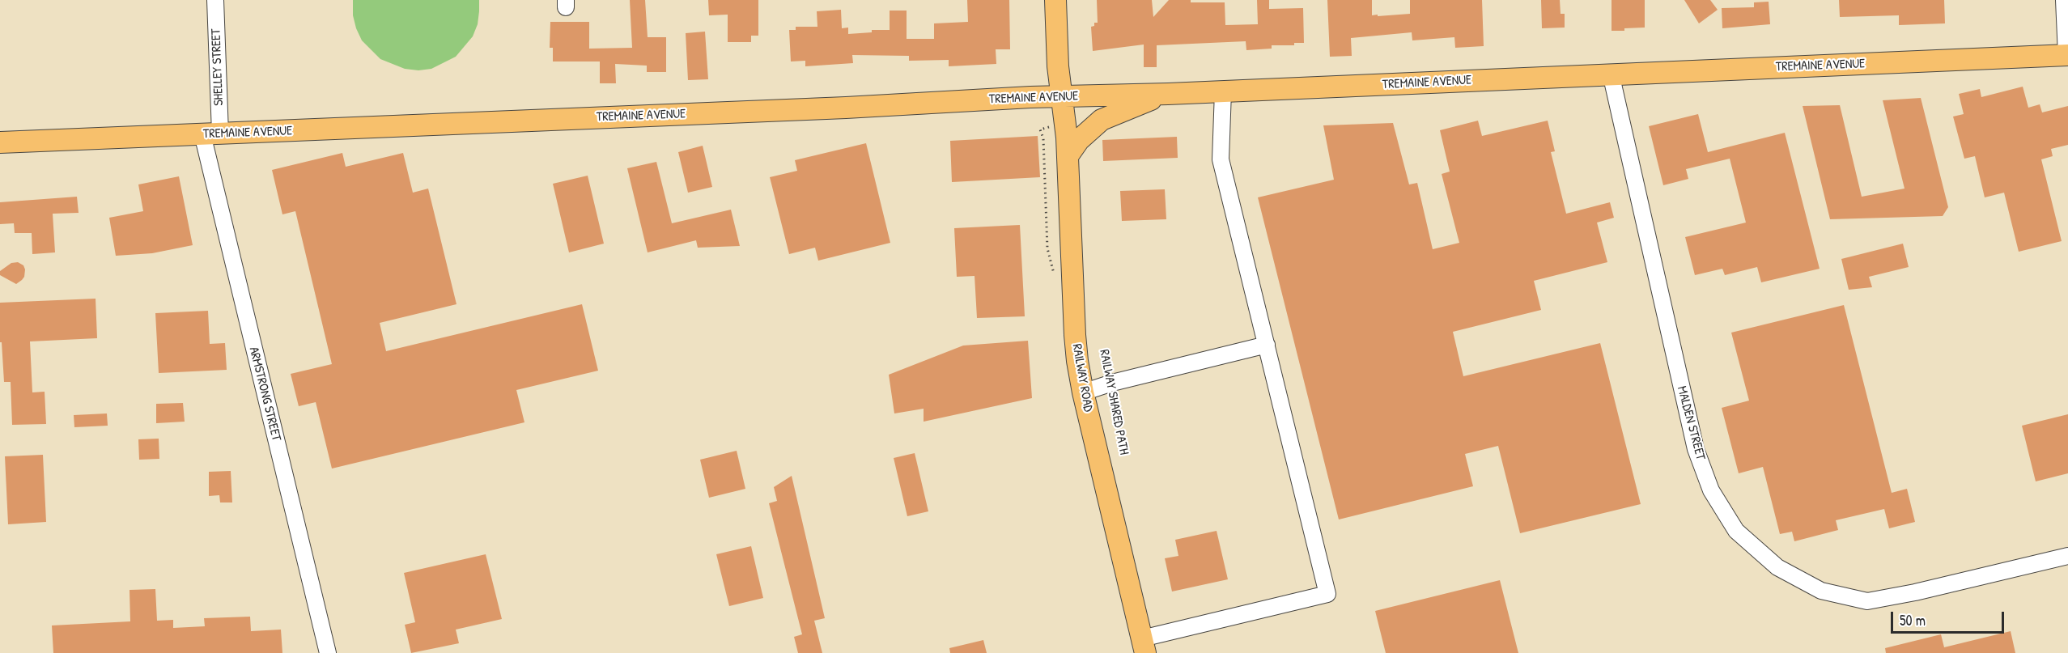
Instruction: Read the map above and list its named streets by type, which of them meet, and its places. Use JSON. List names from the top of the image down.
{
  "streets": {
    "main road": ["TREMAINE AVENUE", "RAILWAY ROAD"],
    "street": ["SHELLEY STREET", "ARMSTRONG STREET", "MALDEN STREET"]
  },
  "crossings": [
    ["TREMAINE AVENUE", "SHELLEY STREET"],
    ["TREMAINE AVENUE", "RAILWAY ROAD"],
    ["TREMAINE AVENUE", "ARMSTRONG STREET"],
    ["TREMAINE AVENUE", "MALDEN STREET"],
    ["SHELLEY STREET", "ARMSTRONG STREET"]
  ],
  "scale_bar": "50 m"
}
